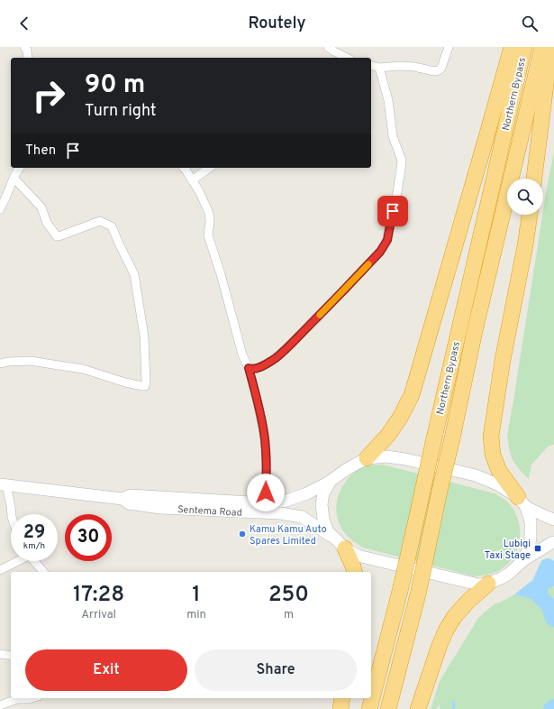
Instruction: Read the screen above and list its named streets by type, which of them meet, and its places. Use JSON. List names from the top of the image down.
{
  "streets": {
    "highway": ["Northern Bypass"],
    "main road": ["Sentema Road"]
  },
  "places": {
    "other": ["Kamu Kamu Auto Spares Limited"],
    "transit": ["Lubigi Taxi Stage"]
  },
  "page": {
    "header": "Routely",
    "turn": ["90 m", "Turn right"],
    "then": "Then",
    "speed": "29 km/h",
    "limit": "30",
    "eta": [
      "17:28",
      "Arrival",
      "1",
      "min",
      "250",
      "m"
    ],
    "buttons": ["Exit", "Share"]
  }
}
